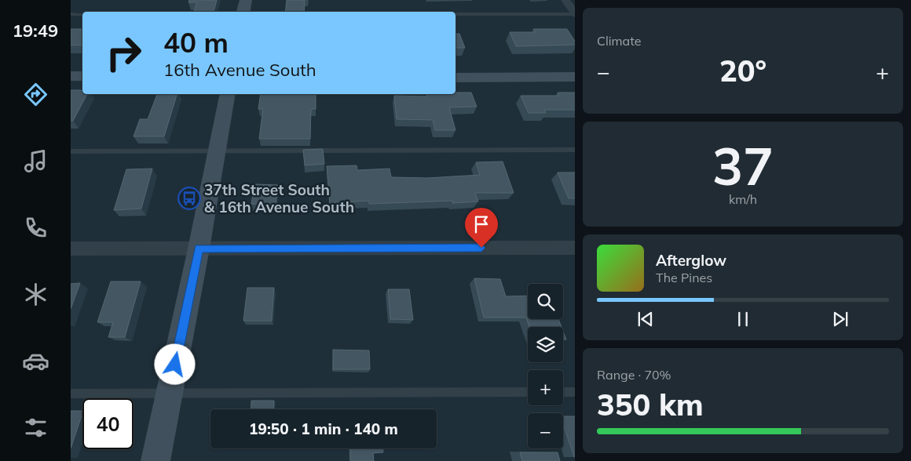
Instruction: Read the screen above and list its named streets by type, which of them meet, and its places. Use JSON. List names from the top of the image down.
{
  "places": {
    "bus stop": ["37th Street South & 16th Avenue South"]
  },
  "page": {
    "tabs": "19:49",
    "tile": [
      "Climate",
      ["37", "km/h"],
      ["Range · 70%", "350 km"]
    ],
    "turn": ["40 m", "16th Avenue South"],
    "heat": ["−", "20°", "+"],
    "song": ["Afterglow", "The Pines"],
    "map_buttons": ["+", "−"],
    "limit": "40",
    "trip": "19:50 · 1 min · 140 m"
  }
}
